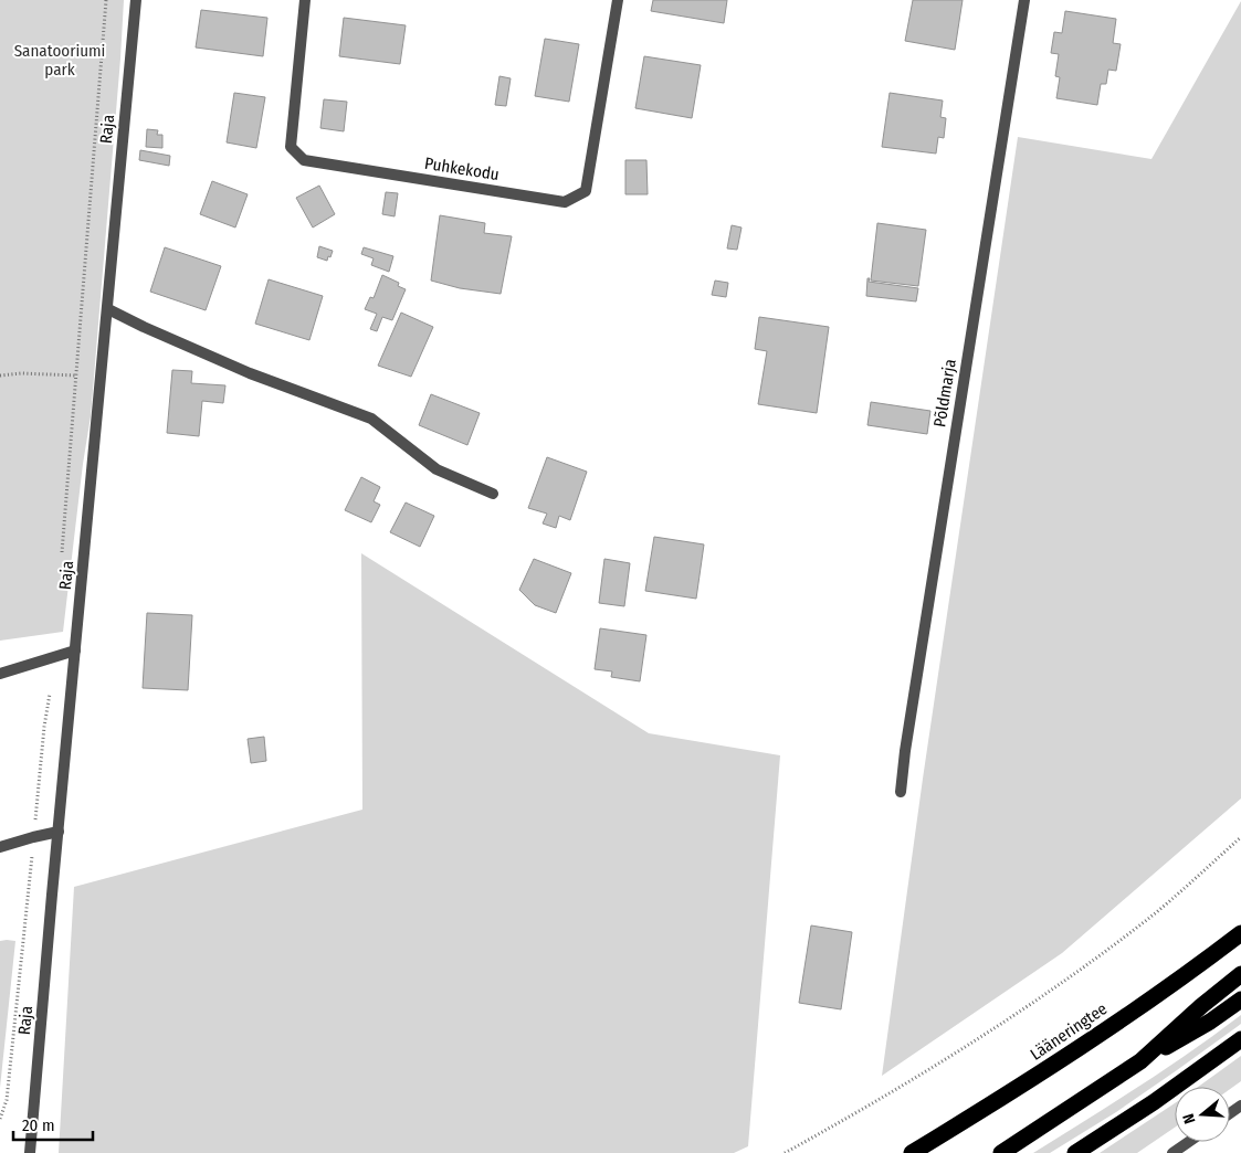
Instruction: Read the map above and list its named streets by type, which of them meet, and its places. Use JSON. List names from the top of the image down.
{
  "streets": {
    "highway": ["Lääneringtee"],
    "street": ["Raja", "Puhkekodu", "Põldmarja"]
  },
  "parks": ["Sanatooriumi park"],
  "scale_bar": "20 m",
  "north": "left"
}
